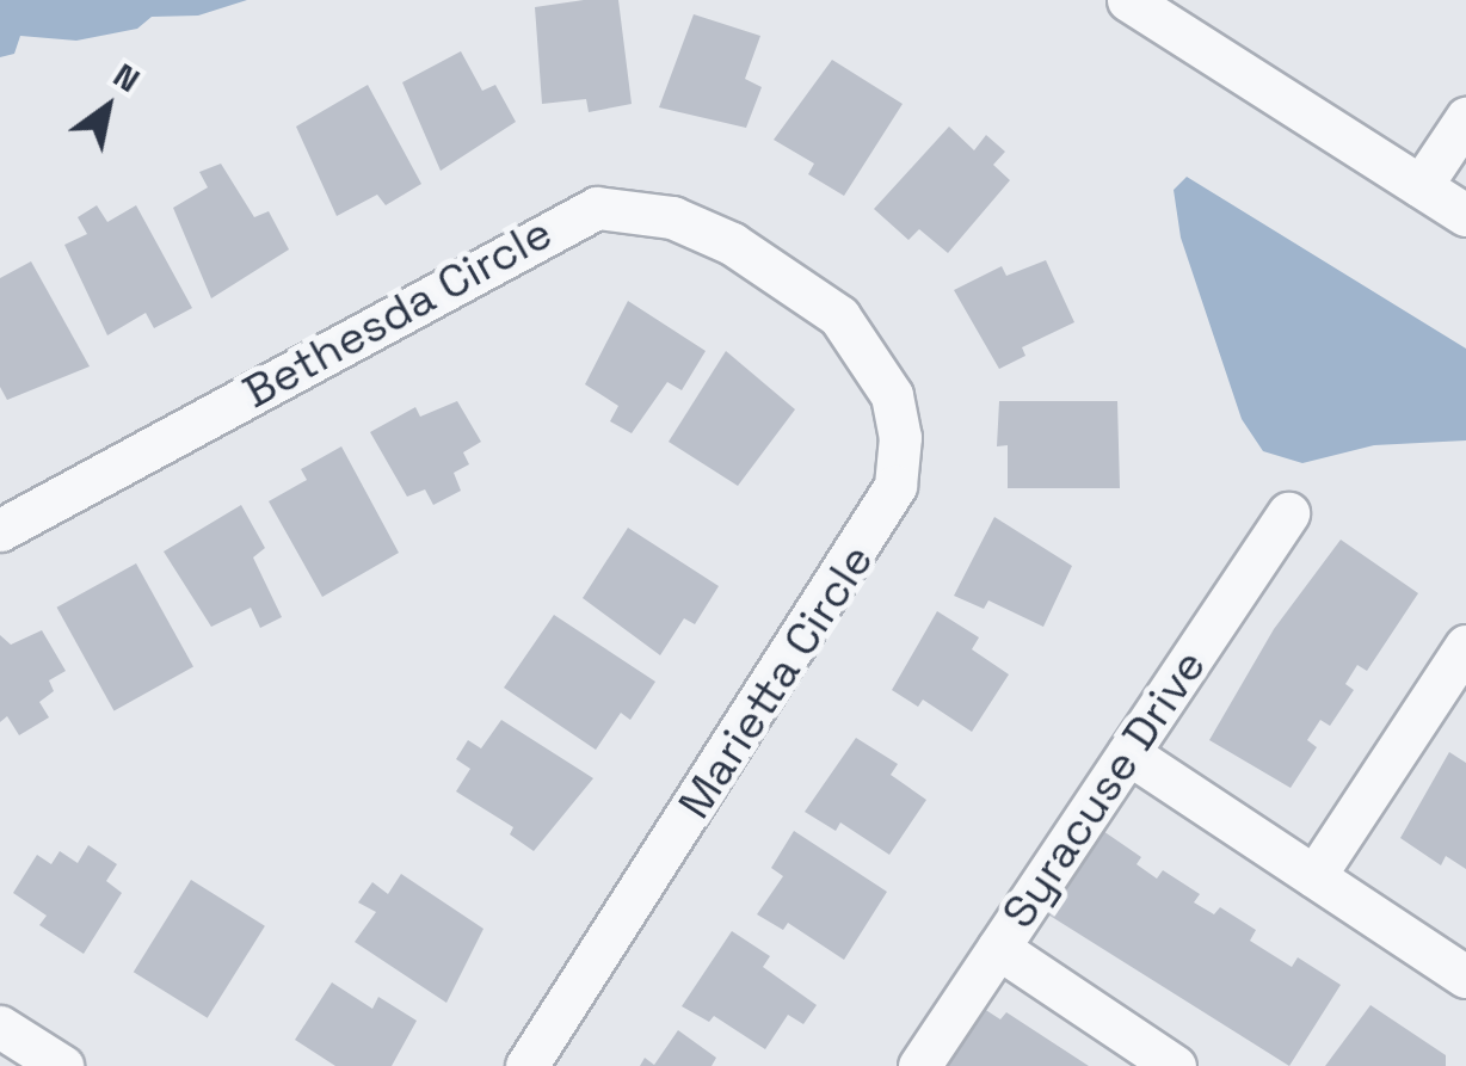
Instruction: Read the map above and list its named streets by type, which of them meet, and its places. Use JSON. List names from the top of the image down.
{
  "streets": {
    "street": ["Bethesda Circle", "Marietta Circle", "Syracuse Drive"]
  },
  "crossings": [
    ["Bethesda Circle", "Marietta Circle"]
  ],
  "north": "top right"
}
